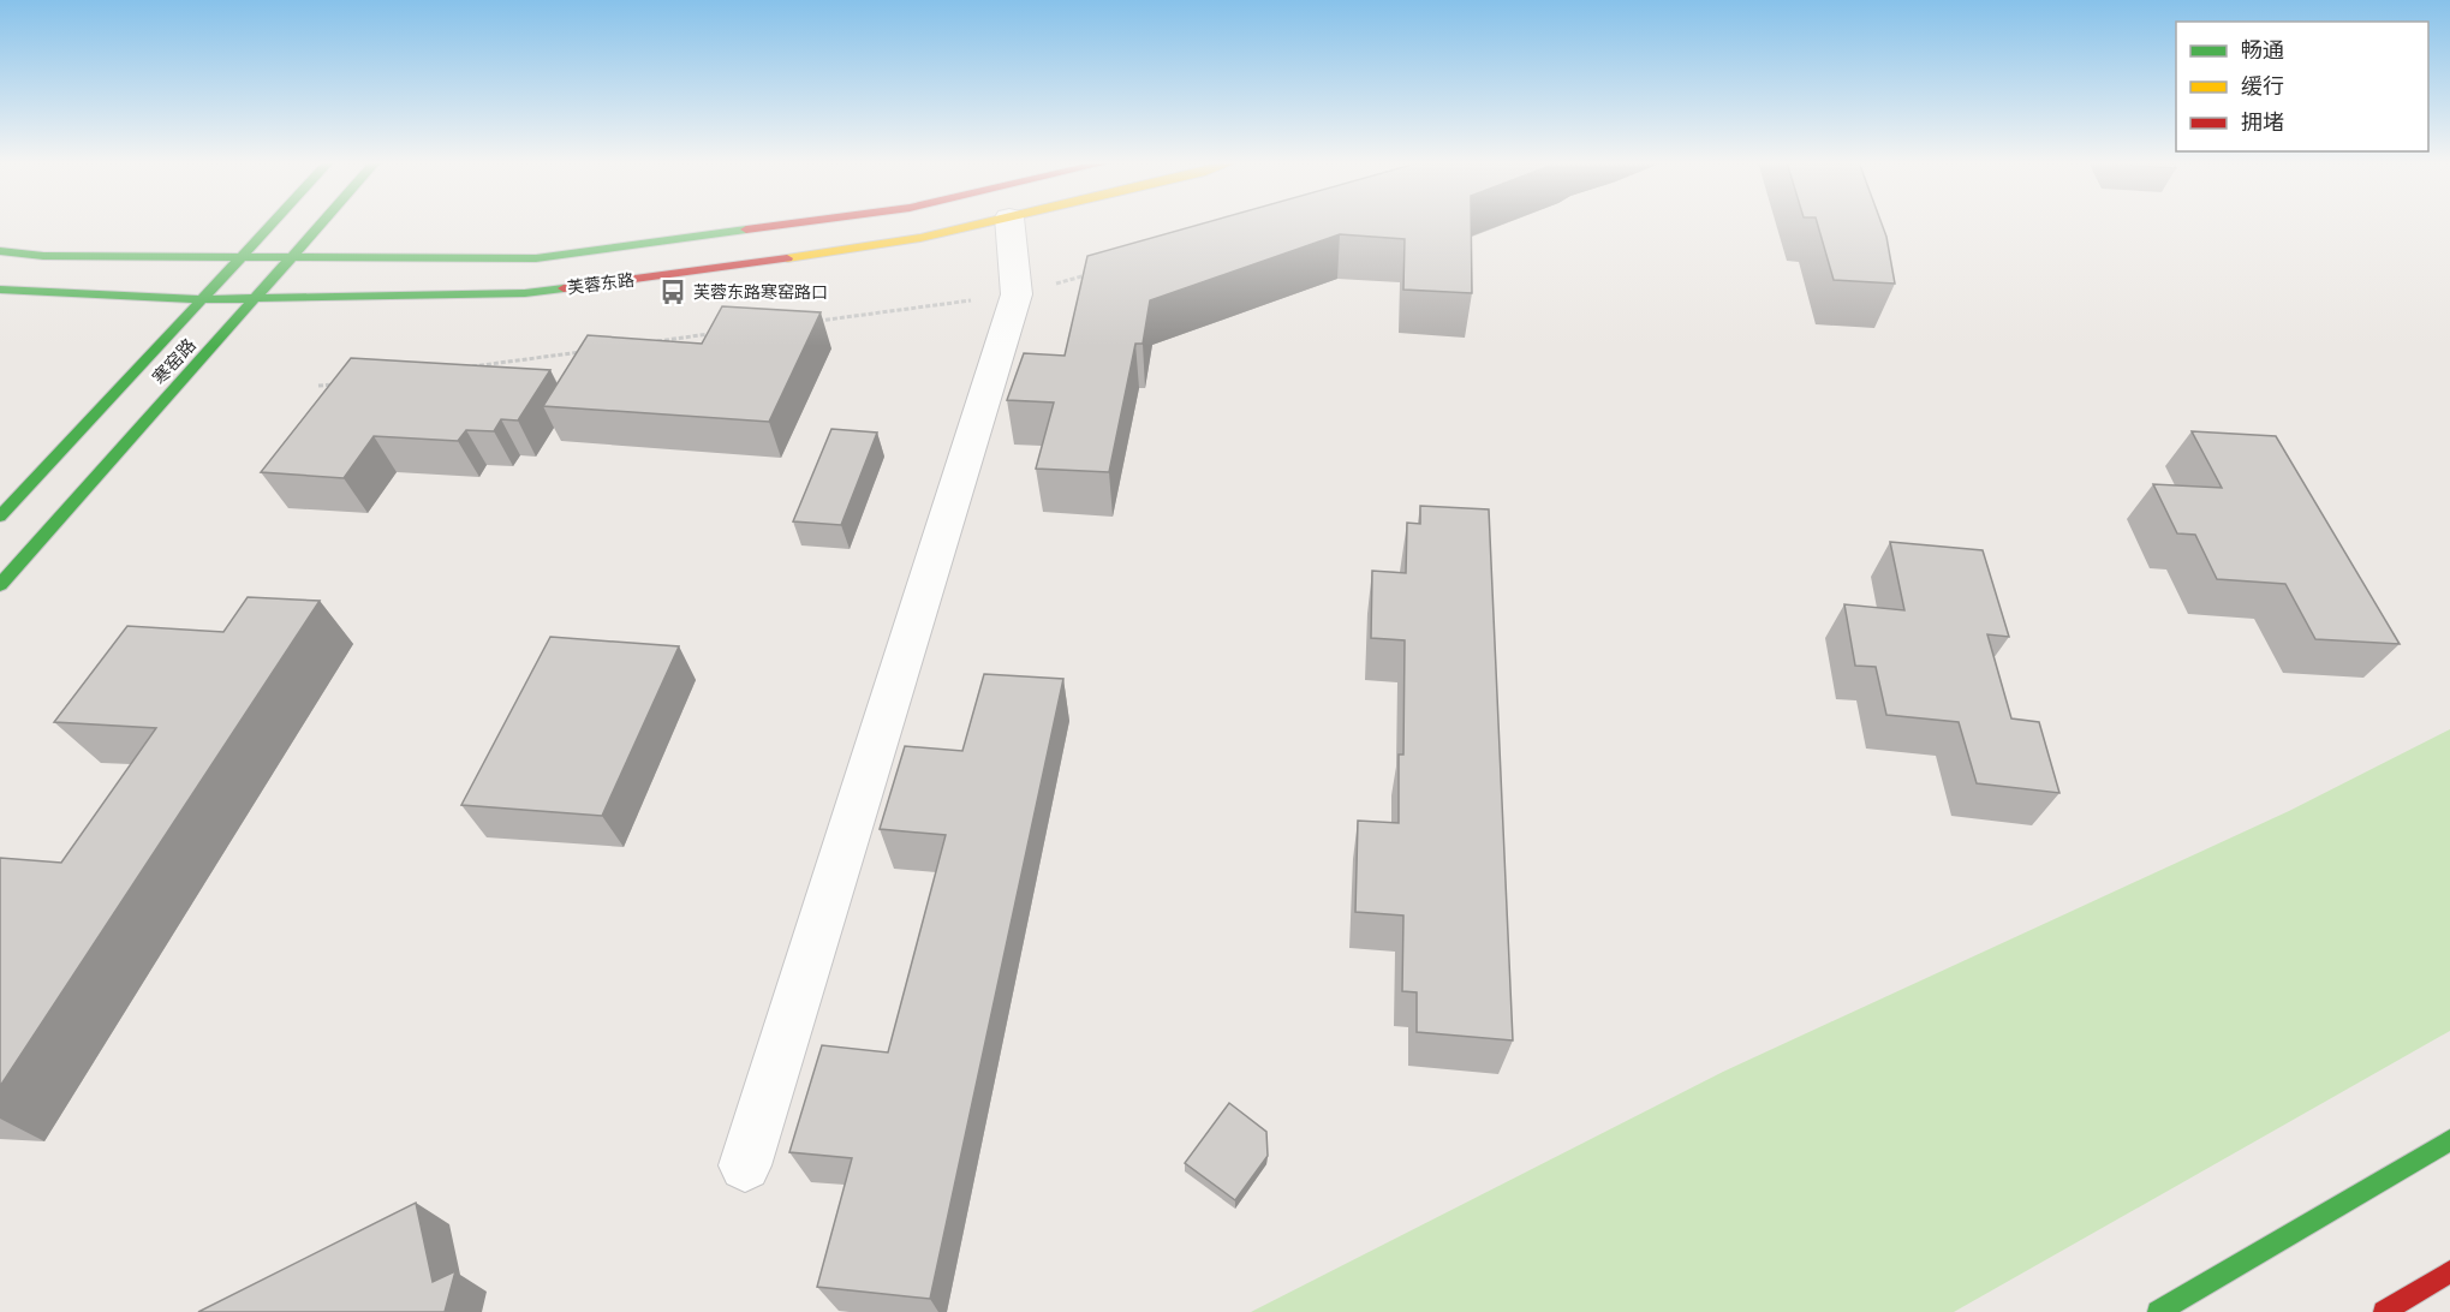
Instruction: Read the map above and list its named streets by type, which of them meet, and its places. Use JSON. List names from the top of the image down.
{
  "streets": {
    "main road": ["芙蓉东路", "寒窑路"]
  },
  "crossings": [
    ["芙蓉东路", "寒窑路"]
  ],
  "places": {
    "bus stop": ["芙蓉东路寒窑路口"]
  },
  "legend": ["畅通", "缓行", "拥堵"]
}
